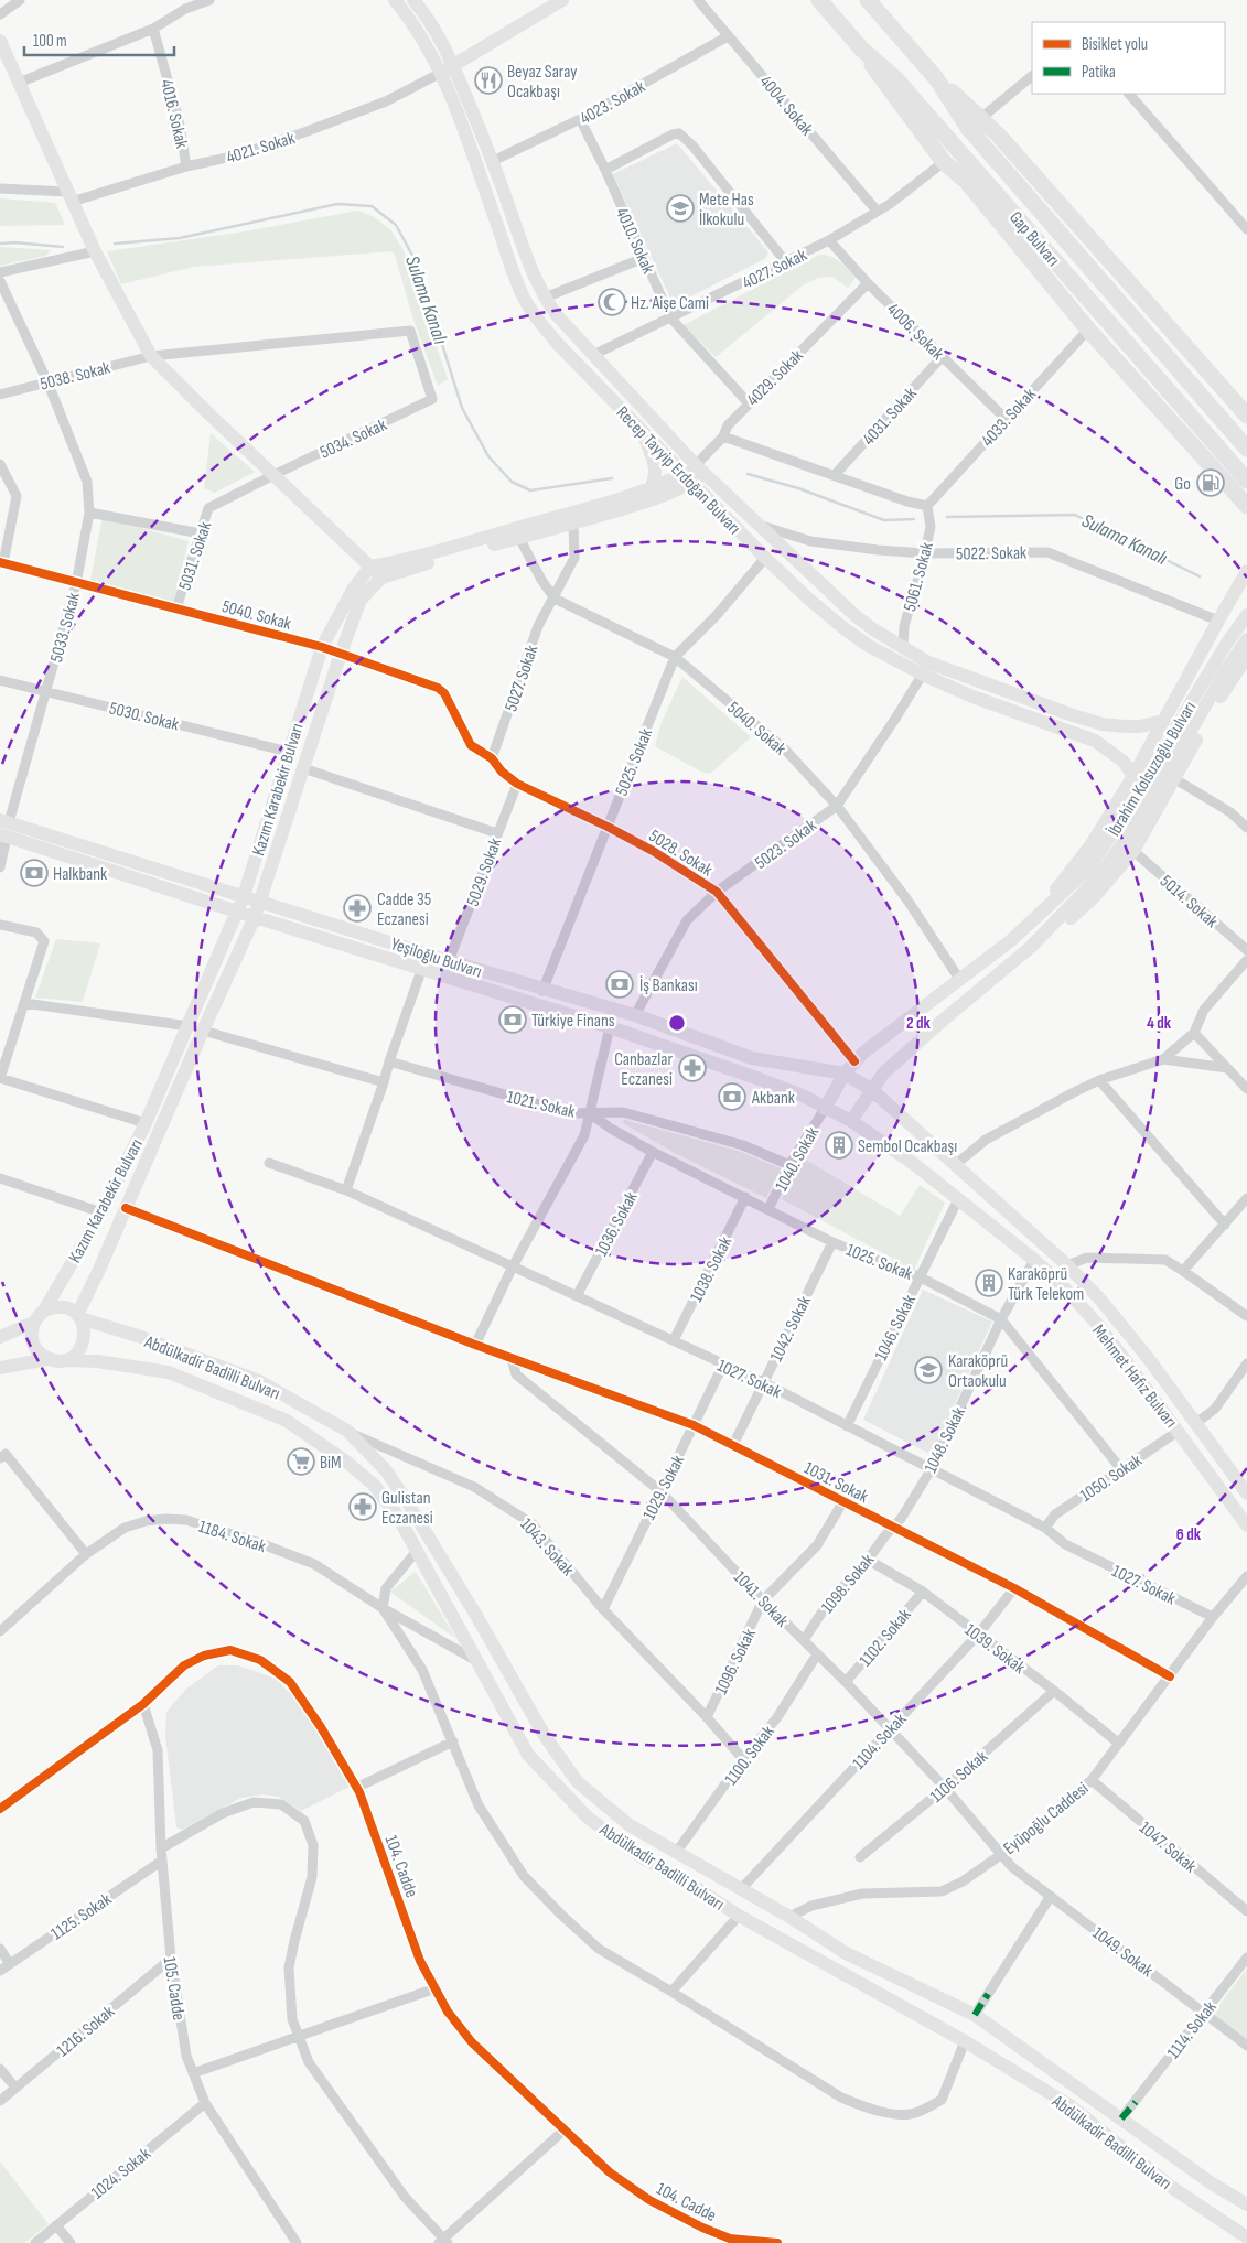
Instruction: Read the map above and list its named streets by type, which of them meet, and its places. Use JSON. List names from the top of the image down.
{
  "streets": {
    "highway": ["Gap Bulvarı"],
    "main road": [
      "Recep Tayyip Erdoğan Bulvarı",
      "İbrahim Kolsuzoğlu Bulvarı",
      "Kazım Karabekir Bulvarı",
      "Yeşiloğlu Bulvarı",
      "Abdülkadir Badilli Bulvarı",
      "Mehmet Hafız Bulvarı"
    ],
    "street": [
      "4023. Sokak",
      "4004. Sokak",
      "4016. Sokak",
      "4021. Sokak",
      "4010. Sokak",
      "4027. Sokak",
      "4006. Sokak",
      "5038. Sokak",
      "4029. Sokak",
      "4031. Sokak",
      "4033. Sokak",
      "5034. Sokak",
      "5022. Sokak",
      "5031. Sokak",
      "5061. Sokak",
      "5040. Sokak",
      "5033. Sokak",
      "5027. Sokak",
      "5030. Sokak",
      "5025. Sokak",
      "5023. Sokak",
      "5028. Sokak",
      "5029. Sokak",
      "5014. Sokak",
      "1021. Sokak",
      "1040. Sokak",
      "1036. Sokak",
      "1025. Sokak",
      "1038. Sokak",
      "1046. Sokak",
      "1042. Sokak",
      "1027. Sokak",
      "1048. Sokak",
      "1050. Sokak",
      "1031. Sokak",
      "1029. Sokak",
      "1184. Sokak",
      "1043. Sokak",
      "1098. Sokak",
      "1041. Sokak",
      "1102. Sokak",
      "1039. Sokak",
      "1096. Sokak",
      "1104. Sokak",
      "1100. Sokak",
      "1106. Sokak",
      "Eyüpoğlu Caddesi",
      "1047. Sokak",
      "104. Cadde",
      "1125. Sokak",
      "1049. Sokak",
      "105. Cadde",
      "1114. Sokak",
      "1216. Sokak",
      "1024. Sokak"
    ]
  },
  "crossings": [
    ["4023. Sokak", "4004. Sokak"],
    ["4023. Sokak", "4010. Sokak"],
    ["4023. Sokak", "Recep Tayyip Erdoğan Bulvarı"],
    ["4004. Sokak", "4027. Sokak"],
    ["4016. Sokak", "4021. Sokak"],
    ["4021. Sokak", "Recep Tayyip Erdoğan Bulvarı"],
    ["4010. Sokak", "4027. Sokak"],
    ["4010. Sokak", "4029. Sokak"],
    ["4027. Sokak", "4006. Sokak"],
    ["4027. Sokak", "Recep Tayyip Erdoğan Bulvarı"],
    ["4006. Sokak", "4029. Sokak"],
    ["4006. Sokak", "4031. Sokak"],
    ["4006. Sokak", "4033. Sokak"],
    ["5038. Sokak", "5034. Sokak"],
    ["5038. Sokak", "5033. Sokak"],
    ["4029. Sokak", "Recep Tayyip Erdoğan Bulvarı"],
    ["4033. Sokak", "5061. Sokak"],
    ["5034. Sokak", "5031. Sokak"],
    ["Recep Tayyip Erdoğan Bulvarı", "5022. Sokak"],
    ["Recep Tayyip Erdoğan Bulvarı", "5061. Sokak"],
    ["Recep Tayyip Erdoğan Bulvarı", "5025. Sokak"],
    ["Recep Tayyip Erdoğan Bulvarı", "5023. Sokak"],
    ["5022. Sokak", "5061. Sokak"],
    ["5031. Sokak", "5040. Sokak"],
    ["5040. Sokak", "5033. Sokak"],
    ["5040. Sokak", "5027. Sokak"],
    ["5040. Sokak", "5025. Sokak"],
    ["5040. Sokak", "İbrahim Kolsuzoğlu Bulvarı"],
    ["5040. Sokak", "Kazım Karabekir Bulvarı"],
    ["5040. Sokak", "5023. Sokak"],
    ["5040. Sokak", "5028. Sokak"],
    ["5033. Sokak", "5030. Sokak"],
    ["5033. Sokak", "Yeşiloğlu Bulvarı"],
    ["5027. Sokak", "5028. Sokak"],
    ["5030. Sokak", "Kazım Karabekir Bulvarı"],
    ["5025. Sokak", "5028. Sokak"],
    ["5025. Sokak", "Yeşiloğlu Bulvarı"],
    ["İbrahim Kolsuzoğlu Bulvarı", "5028. Sokak"],
    ["İbrahim Kolsuzoğlu Bulvarı", "Yeşiloğlu Bulvarı"],
    ["İbrahim Kolsuzoğlu Bulvarı", "1040. Sokak"],
    ["İbrahim Kolsuzoğlu Bulvarı", "Mehmet Hafız Bulvarı"],
    ["Kazım Karabekir Bulvarı", "Yeşiloğlu Bulvarı"],
    ["Kazım Karabekir Bulvarı", "Abdülkadir Badilli Bulvarı"],
    ["Kazım Karabekir Bulvarı", "1031. Sokak"],
    ["5023. Sokak", "5028. Sokak"],
    ["5023. Sokak", "Yeşiloğlu Bulvarı"],
    ["5028. Sokak", "5029. Sokak"],
    ["5029. Sokak", "Yeşiloğlu Bulvarı"],
    ["Yeşiloğlu Bulvarı", "1040. Sokak"],
    ["Yeşiloğlu Bulvarı", "Mehmet Hafız Bulvarı"],
    ["1021. Sokak", "1040. Sokak"],
    ["1021. Sokak", "1025. Sokak"],
    ["1040. Sokak", "1025. Sokak"],
    ["1036. Sokak", "1025. Sokak"],
    ["1036. Sokak", "1027. Sokak"],
    ["1025. Sokak", "1038. Sokak"],
    ["1025. Sokak", "1046. Sokak"],
    ["1025. Sokak", "1042. Sokak"],
    ["1025. Sokak", "1048. Sokak"],
    ["1025. Sokak", "1050. Sokak"],
    ["1038. Sokak", "1027. Sokak"],
    ["1046. Sokak", "Mehmet Hafız Bulvarı"],
    ["1046. Sokak", "1027. Sokak"],
    ["1042. Sokak", "1027. Sokak"],
    ["1042. Sokak", "1031. Sokak"],
    ["Abdülkadir Badilli Bulvarı", "1184. Sokak"],
    ["Abdülkadir Badilli Bulvarı", "1043. Sokak"],
    ["Abdülkadir Badilli Bulvarı", "1104. Sokak"],
    ["Abdülkadir Badilli Bulvarı", "1100. Sokak"],
    ["Abdülkadir Badilli Bulvarı", "Eyüpoğlu Caddesi"],
    ["Abdülkadir Badilli Bulvarı", "1114. Sokak"],
    ["Mehmet Hafız Bulvarı", "1048. Sokak"],
    ["Mehmet Hafız Bulvarı", "1050. Sokak"],
    ["1027. Sokak", "1048. Sokak"],
    ["1027. Sokak", "1050. Sokak"],
    ["1027. Sokak", "1029. Sokak"],
    ["1027. Sokak", "Eyüpoğlu Caddesi"],
    ["1048. Sokak", "1031. Sokak"],
    ["1048. Sokak", "1098. Sokak"],
    ["1031. Sokak", "1029. Sokak"],
    ["1031. Sokak", "1098. Sokak"],
    ["1031. Sokak", "1041. Sokak"],
    ["1031. Sokak", "1096. Sokak"],
    ["1031. Sokak", "1104. Sokak"],
    ["1031. Sokak", "Eyüpoğlu Caddesi"],
    ["1029. Sokak", "1043. Sokak"],
    ["1029. Sokak", "1041. Sokak"],
    ["1043. Sokak", "1096. Sokak"],
    ["1043. Sokak", "1100. Sokak"],
    ["1098. Sokak", "1041. Sokak"],
    ["1098. Sokak", "1039. Sokak"],
    ["1041. Sokak", "1102. Sokak"],
    ["1041. Sokak", "1096. Sokak"],
    ["1041. Sokak", "1104. Sokak"],
    ["1041. Sokak", "1100. Sokak"],
    ["1041. Sokak", "1106. Sokak"],
    ["1041. Sokak", "Eyüpoğlu Caddesi"],
    ["1041. Sokak", "1049. Sokak"],
    ["1102. Sokak", "1039. Sokak"],
    ["1039. Sokak", "1104. Sokak"],
    ["1039. Sokak", "1106. Sokak"],
    ["1039. Sokak", "Eyüpoğlu Caddesi"],
    ["Eyüpoğlu Caddesi", "1047. Sokak"],
    ["Eyüpoğlu Caddesi", "1049. Sokak"],
    ["104. Cadde", "105. Cadde"],
    ["1125. Sokak", "105. Cadde"],
    ["1049. Sokak", "1114. Sokak"],
    ["105. Cadde", "1216. Sokak"],
    ["105. Cadde", "1024. Sokak"]
  ],
  "water": ["Sulama Kanalı"],
  "places": {
    "restaurant": ["Beyaz Saray Ocakbaşı"],
    "school or university": ["Mete Has İlkokulu", "Karaköprü Ortaokulu"],
    "mosque": ["Hz. Aişe Cami"],
    "fuel station": ["Go"],
    "bank": [
      "Halkbank",
      "İş Bankası",
      "Türkiye Finans",
      "Akbank"
    ],
    "pharmacy": ["Cadde 35 Eczanesi", "Canbazlar Eczanesi", "Gulistan Eczanesi"],
    "building": ["Sembol Ocakbaşı", "Karaköprü Türk Telekom"],
    "supermarket": ["BiM"]
  },
  "legend": ["Bisiklet yolu", "Patika"],
  "scale_bar": "100 m",
  "rings": ["2 dk", "4 dk", "6 dk"]
}
